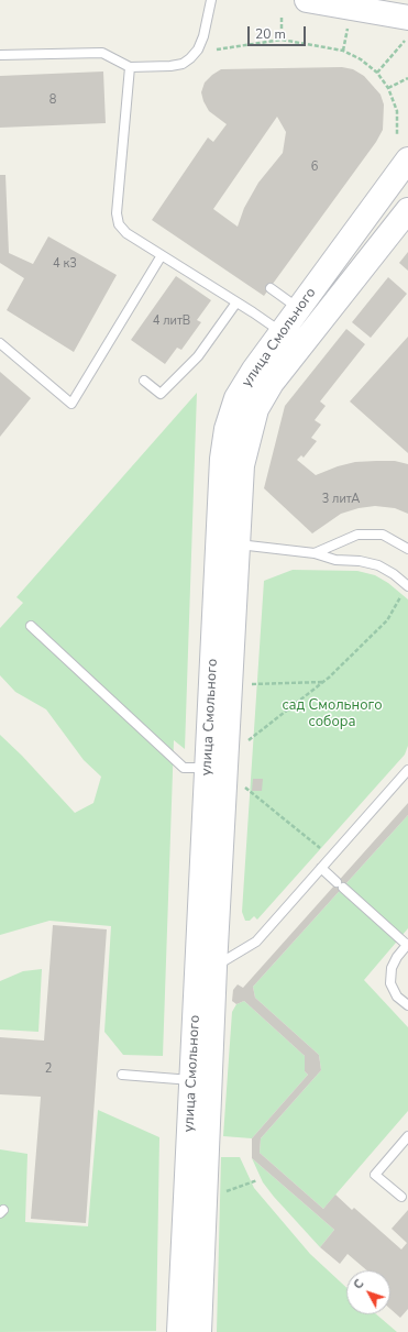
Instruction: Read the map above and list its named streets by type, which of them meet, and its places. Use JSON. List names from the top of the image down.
{
  "streets": {
    "street": ["улица Смольного"]
  },
  "parks": ["сад Смольного собора"],
  "house_numbers": [
    "8",
    "6",
    "4 к3",
    "4 литВ",
    "3 литА",
    "2"
  ],
  "scale_bar": "20 m",
  "north": "top left"
}
